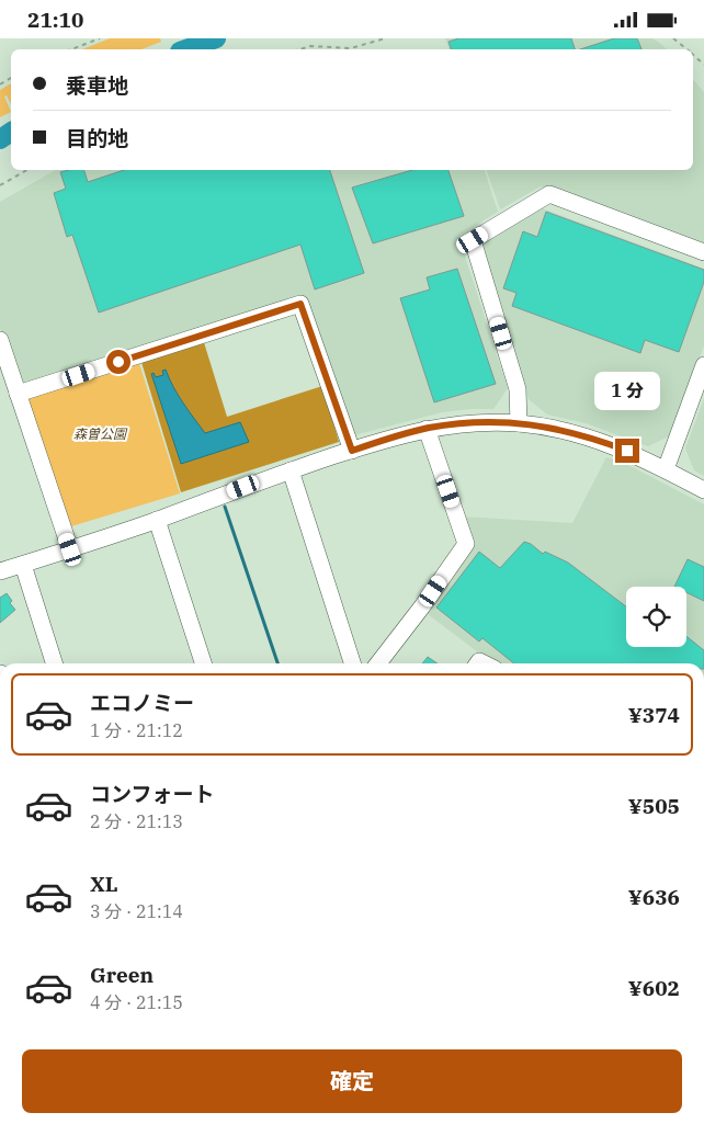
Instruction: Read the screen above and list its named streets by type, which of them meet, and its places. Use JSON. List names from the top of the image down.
{
  "parks": ["森曽公園"],
  "page": {
    "status": "21:10",
    "banner": ["乗車地", "目的地"],
    "bubble": "1 分",
    "list": [
      {
        "name": "エコノミー",
        "note": "1 分 · 21:12",
        "value": "¥374"
      },
      {
        "name": "コンフォート",
        "note": "2 分 · 21:13",
        "value": "¥505"
      },
      {
        "name": "XL",
        "note": "3 分 · 21:14",
        "value": "¥636"
      },
      {
        "name": "Green",
        "note": "4 分 · 21:15",
        "value": "¥602"
      }
    ],
    "buttons": "確定"
  }
}
